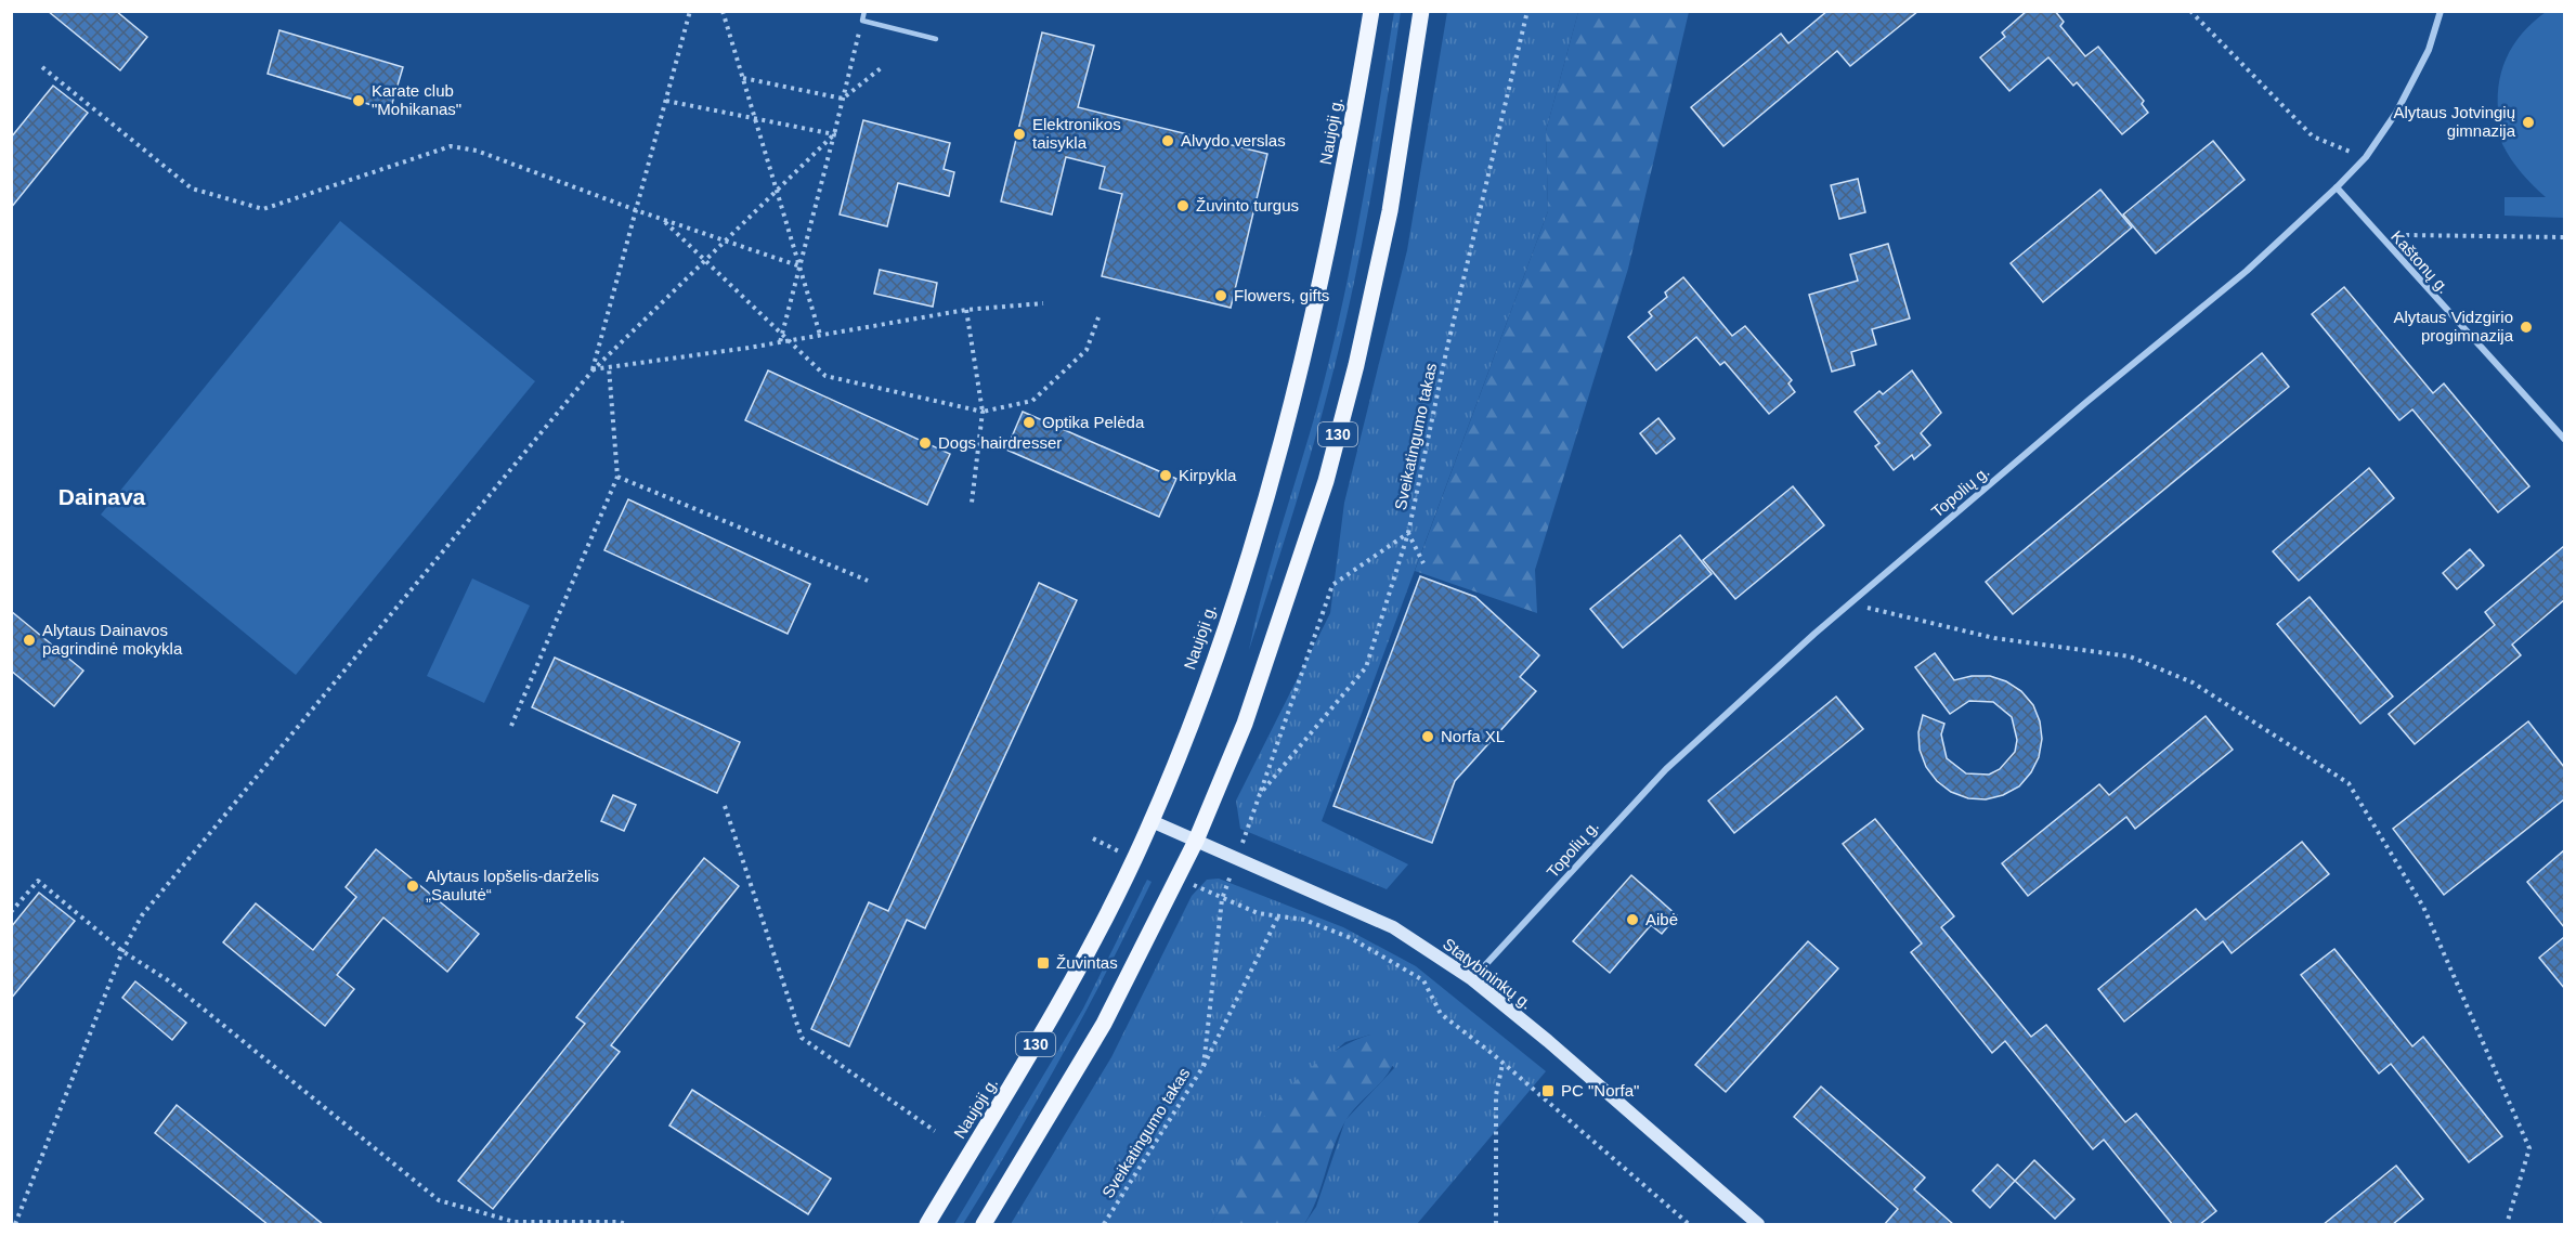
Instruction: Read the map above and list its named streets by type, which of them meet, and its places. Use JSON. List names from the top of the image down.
{
  "streets": {
    "main road": ["Naujoji g.", "130"],
    "street": ["Kaštonų g.", "Topolių g.", "Statybininkų g."],
    "path": ["Sveikatingumo takas"]
  },
  "crossings": [
    ["Naujoji g.", "Statybininkų g."],
    ["Kaštonų g.", "Topolių g."],
    ["130", "Statybininkų g."],
    ["Topolių g.", "Statybininkų g."]
  ],
  "districts": ["Dainava"],
  "places": {
    "other": [
      "Karate club \"Mohikanas\"",
      "Alytaus Jotvingių gimnazija",
      "Elektronikos taisykla",
      "Alvydo verslas",
      "Žuvinto turgus",
      "Flowers, gifts",
      "Alytaus Vidzgirio progimnazija",
      "Optika Pelėda",
      "Dogs hairdresser",
      "Kirpykla",
      "Alytaus Dainavos pagrindinė mokykla",
      "Norfa XL",
      "Alytaus lopšelis-darželis „Saulutė“",
      "Aibė"
    ],
    "transit": ["Žuvintas", "PC \"Norfa\""]
  }
}
